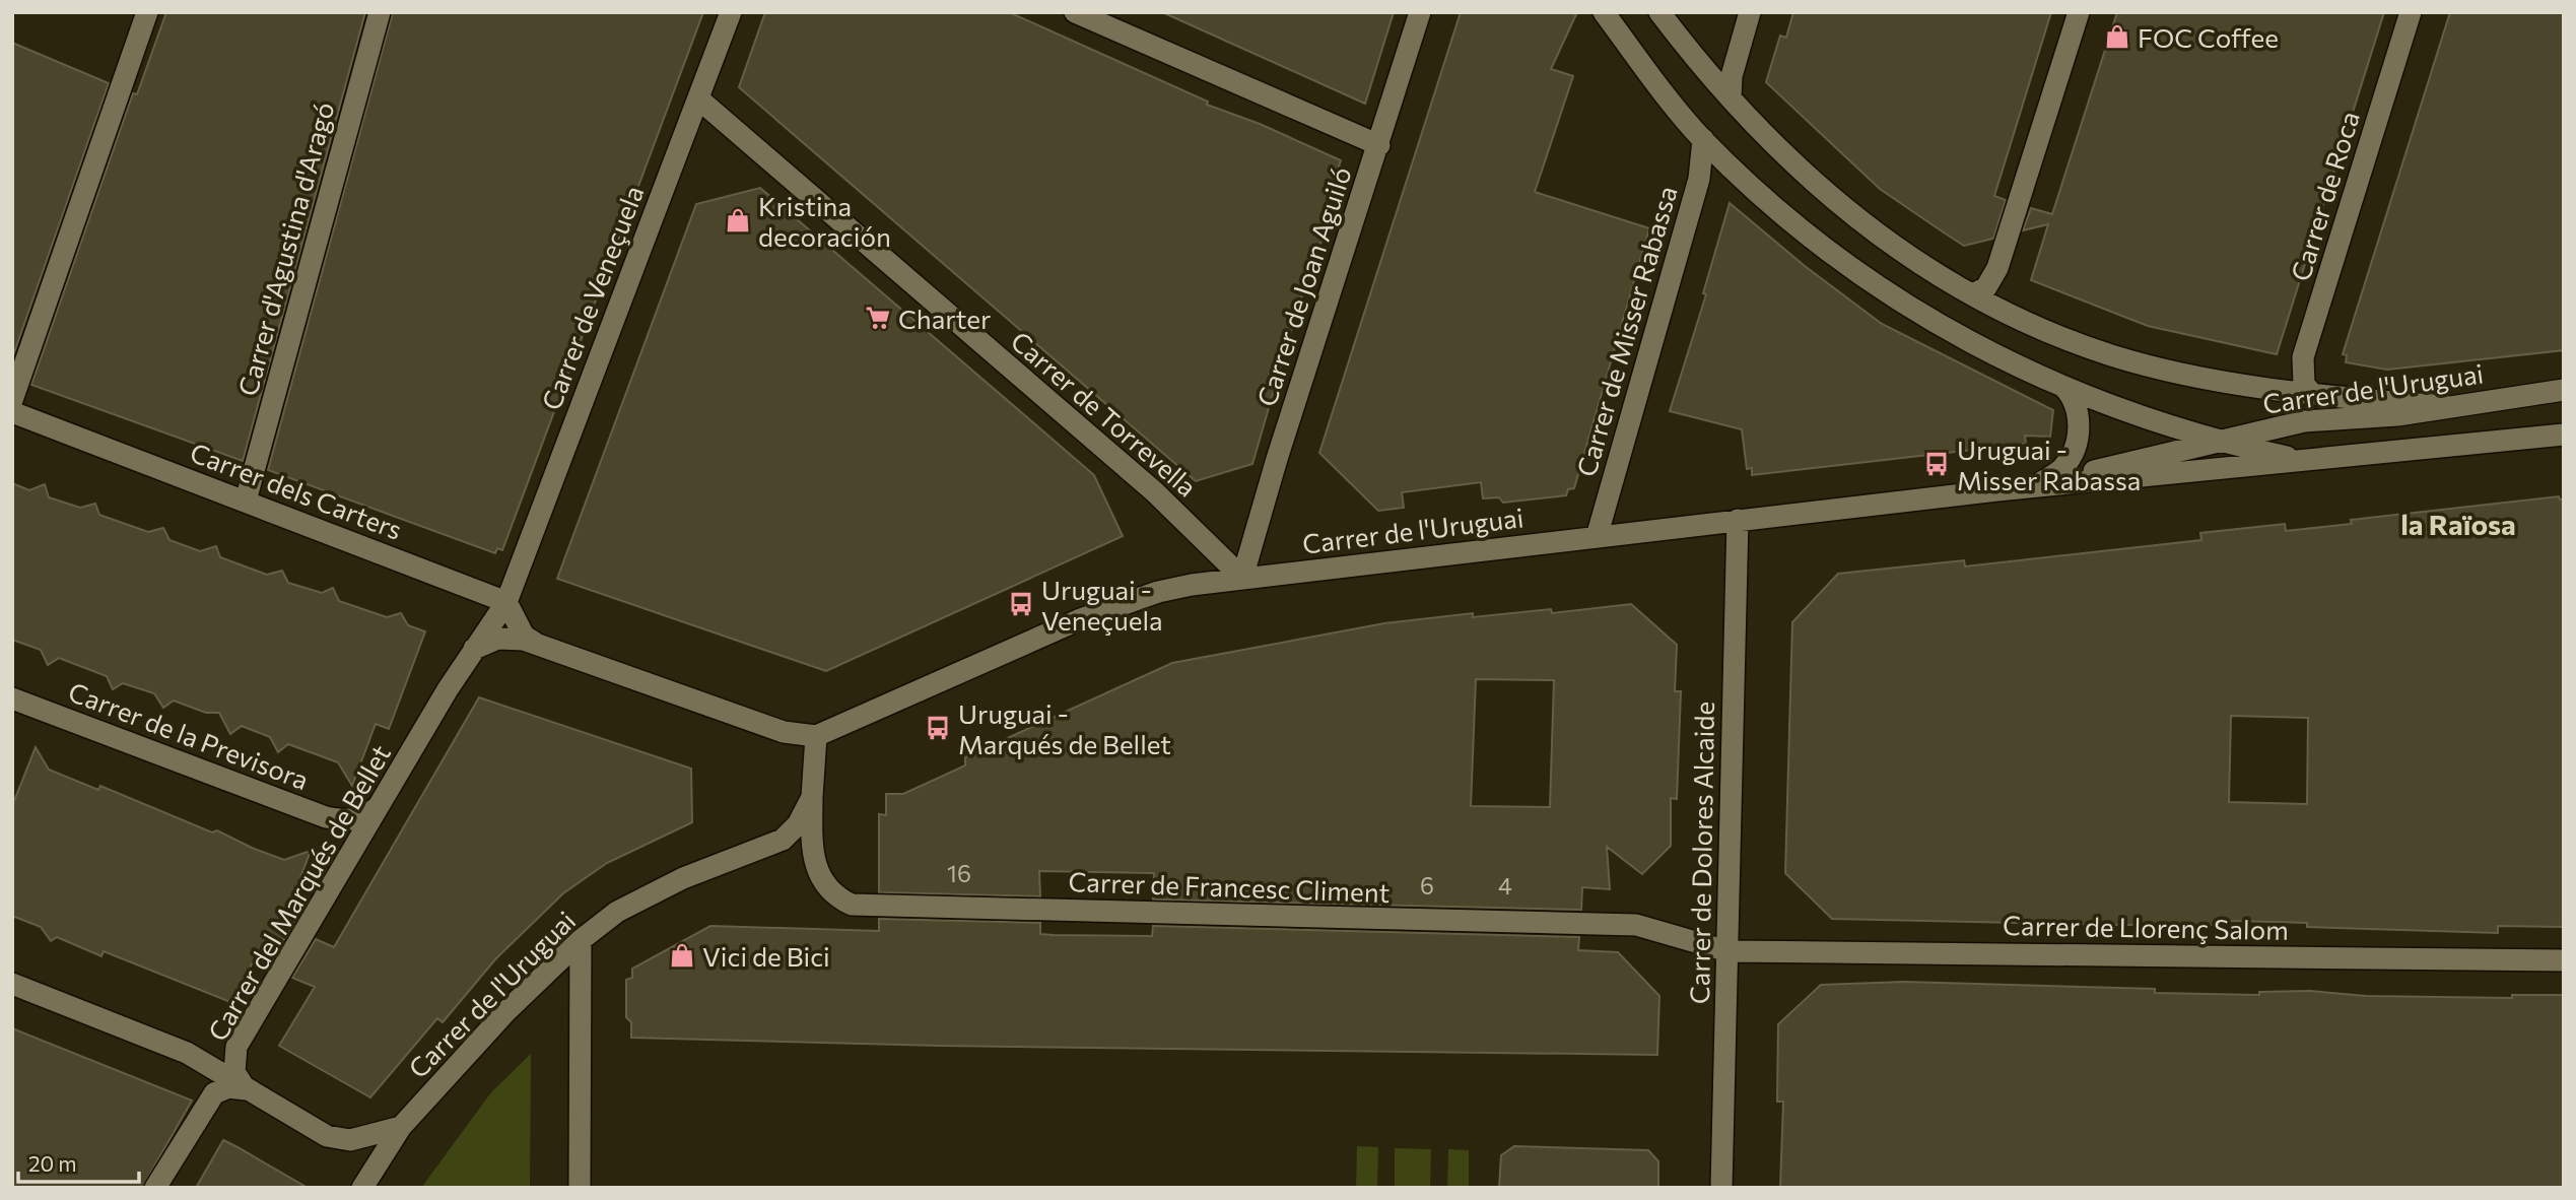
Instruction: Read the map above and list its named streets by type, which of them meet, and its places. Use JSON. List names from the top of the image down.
{
  "streets": {
    "street": [
      "Carrer de Roca",
      "Carrer d'Agustina d'Aragó",
      "Carrer de Joan Aguiló",
      "Carrer de Veneçuela",
      "Carrer de Misser Rabassa",
      "Carrer de l'Uruguai",
      "Carrer de Torrevella",
      "Carrer dels Carters",
      "Carrer de la Previsora",
      "Carrer de Dolores Alcaide",
      "Carrer de Francesc Climent",
      "Carrer del Marqués de Bellet",
      "Carrer de Llorenç Salom"
    ]
  },
  "crossings": [
    ["Carrer d'Agustina d'Aragó", "Carrer dels Carters"],
    ["Carrer de Joan Aguiló", "Carrer de l'Uruguai"],
    ["Carrer de Joan Aguiló", "Carrer de Torrevella"],
    ["Carrer de Veneçuela", "Carrer de Torrevella"],
    ["Carrer de Veneçuela", "Carrer dels Carters"],
    ["Carrer de Veneçuela", "Carrer del Marqués de Bellet"],
    ["Carrer de Misser Rabassa", "Carrer de l'Uruguai"],
    ["Carrer de l'Uruguai", "Carrer de Torrevella"],
    ["Carrer de l'Uruguai", "Carrer de Dolores Alcaide"],
    ["Carrer de l'Uruguai", "Carrer de Francesc Climent"],
    ["Carrer dels Carters", "Carrer del Marqués de Bellet"],
    ["Carrer de la Previsora", "Carrer del Marqués de Bellet"],
    ["Carrer de Dolores Alcaide", "Carrer de Francesc Climent"],
    ["Carrer de Dolores Alcaide", "Carrer de Llorenç Salom"],
    ["Carrer de Francesc Climent", "Carrer de Llorenç Salom"]
  ],
  "districts": ["la Raïosa"],
  "places": {
    "shop": ["FOC Coffee", "Kristina decoración", "Vici de Bici"],
    "supermarket": ["Charter"],
    "bus stop": ["Uruguai - Misser Rabassa", "Uruguai - Veneçuela", "Uruguai - Marqués de Bellet"]
  },
  "house_numbers": ["16", "6", "4"],
  "scale_bar": "20 m"
}
